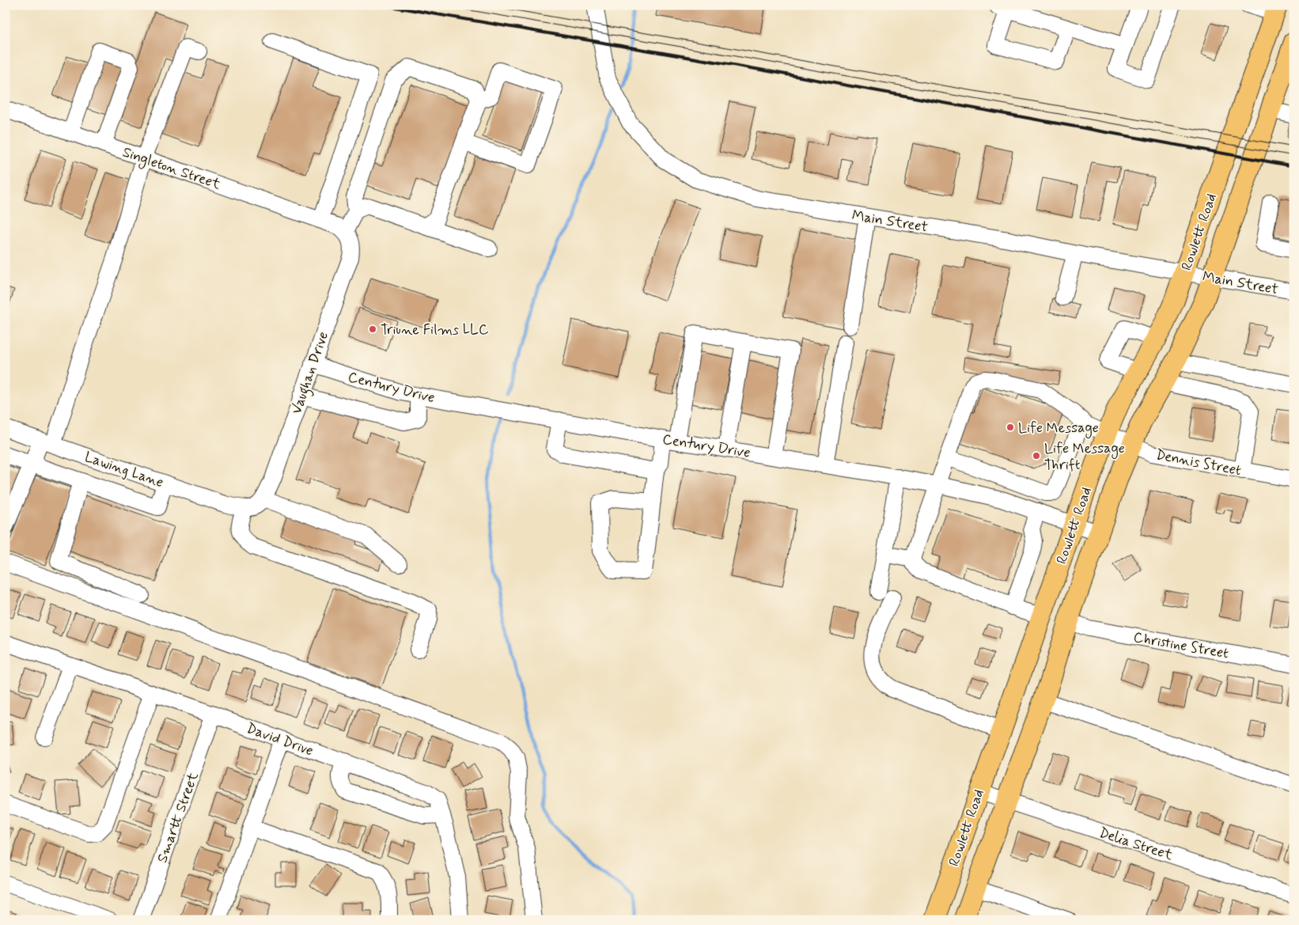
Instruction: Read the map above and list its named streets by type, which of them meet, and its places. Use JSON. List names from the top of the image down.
{
  "streets": {
    "main road": ["Rowlett Road"],
    "street": [
      "Singleton Street",
      "Main Street",
      "Vaughan Drive",
      "Century Drive",
      "Dennis Street",
      "Lawing Lane",
      "Christine Street",
      "David Drive",
      "Smartt Street",
      "Delia Street"
    ]
  },
  "crossings": [
    ["Singleton Street", "Vaughan Drive"],
    ["Main Street", "Rowlett Road"],
    ["Rowlett Road", "Century Drive"],
    ["Rowlett Road", "Dennis Street"],
    ["Rowlett Road", "Christine Street"],
    ["Rowlett Road", "Delia Street"],
    ["Vaughan Drive", "Century Drive"],
    ["David Drive", "Smartt Street"]
  ],
  "places": ["Triune Films LLC", "Life Message", "Life Message Thrift"]
}
